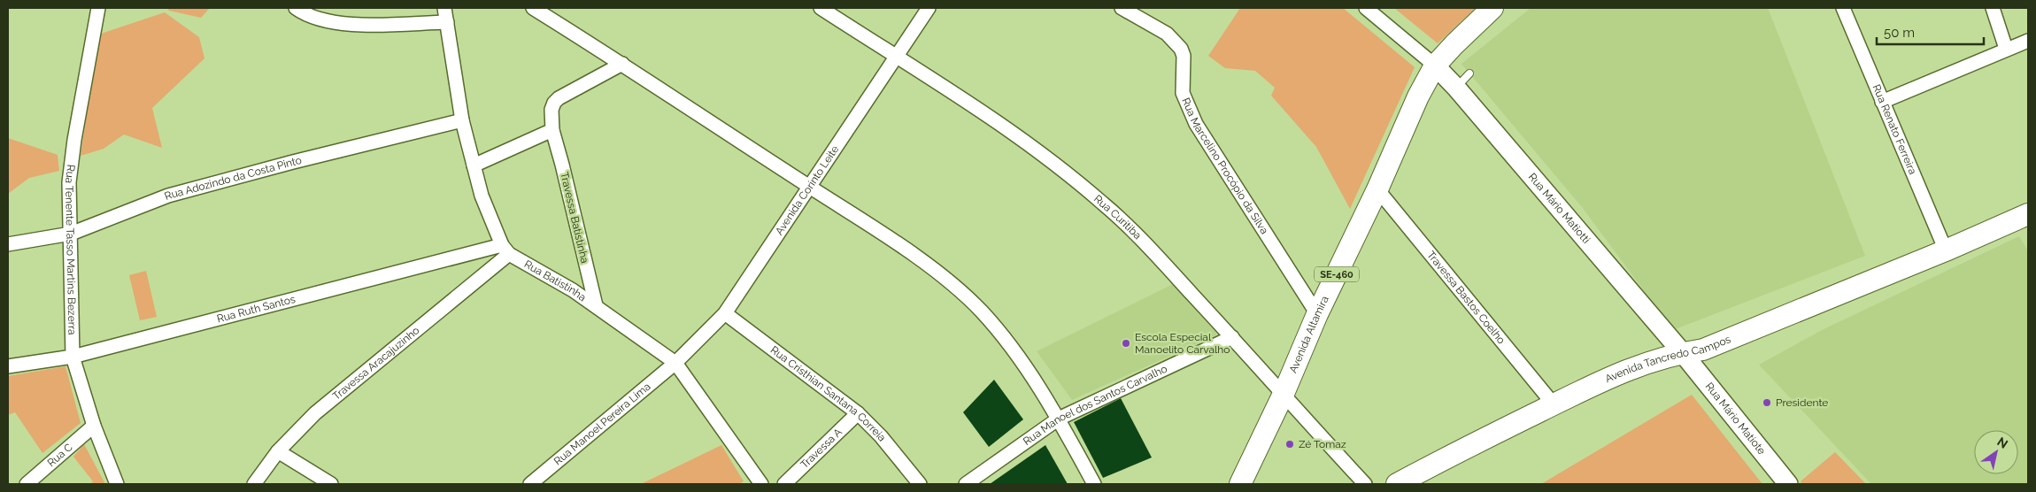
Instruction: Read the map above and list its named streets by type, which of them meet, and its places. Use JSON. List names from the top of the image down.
{
  "streets": {
    "main road": [
      "Rua Mário Matiotti",
      "SE-460",
      "Avenida Altamira",
      "Avenida Tancredo Campos",
      "Rua Mário Matiote"
    ],
    "street": [
      "Rua Renato Ferreira",
      "Rua Marcelino Procópio da Silva",
      "Rua Adozindo da Costa Pinto",
      "Avenida Corinto Leite",
      "Travessa Batistinha",
      "Rua Curitiba",
      "Rua Tenente Tasso Martins Bezerra",
      "Rua Batistinha",
      "Travessa Bastos Coelho",
      "Rua Ruth Santos",
      "Travessa Aracajuzinho",
      "Rua Cristhian Santana Correia",
      "Rua Manoel dos Santos Carvalho",
      "Rua Manoel Pereira Lima",
      "Travessa A",
      "Rua C"
    ]
  },
  "crossings": [
    ["Rua Renato Ferreira", "Avenida Tancredo Campos"],
    ["Rua Marcelino Procópio da Silva", "Avenida Altamira"],
    ["Rua Adozindo da Costa Pinto", "Rua Tenente Tasso Martins Bezerra"],
    ["Avenida Corinto Leite", "Rua Curitiba"],
    ["Avenida Corinto Leite", "Rua Batistinha"],
    ["Avenida Corinto Leite", "Rua Cristhian Santana Correia"],
    ["Avenida Corinto Leite", "Rua Manoel Pereira Lima"],
    ["Rua Mário Matiotti", "SE-460"],
    ["Rua Mário Matiotti", "Avenida Altamira"],
    ["Rua Mário Matiotti", "Avenida Tancredo Campos"],
    ["Rua Mário Matiotti", "Rua Mário Matiote"],
    ["Travessa Batistinha", "Rua Batistinha"],
    ["Rua Curitiba", "Avenida Altamira"],
    ["Rua Curitiba", "Rua Manoel dos Santos Carvalho"],
    ["Rua Tenente Tasso Martins Bezerra", "Rua Ruth Santos"],
    ["Rua Tenente Tasso Martins Bezerra", "Rua C"],
    ["SE-460", "Avenida Altamira"],
    ["Rua Batistinha", "Rua Ruth Santos"],
    ["Rua Batistinha", "Travessa Aracajuzinho"],
    ["Rua Batistinha", "Rua Manoel Pereira Lima"],
    ["Travessa Bastos Coelho", "Avenida Altamira"],
    ["Travessa Bastos Coelho", "Avenida Tancredo Campos"],
    ["Rua Ruth Santos", "Travessa Aracajuzinho"],
    ["Avenida Tancredo Campos", "Rua Mário Matiote"],
    ["Rua Cristhian Santana Correia", "Travessa A"]
  ],
  "places": ["Escola Especial Manoelito Carvalho", "Presidente", "Zé Tomaz"],
  "scale_bar": "50 m",
  "north": "top right"
}
